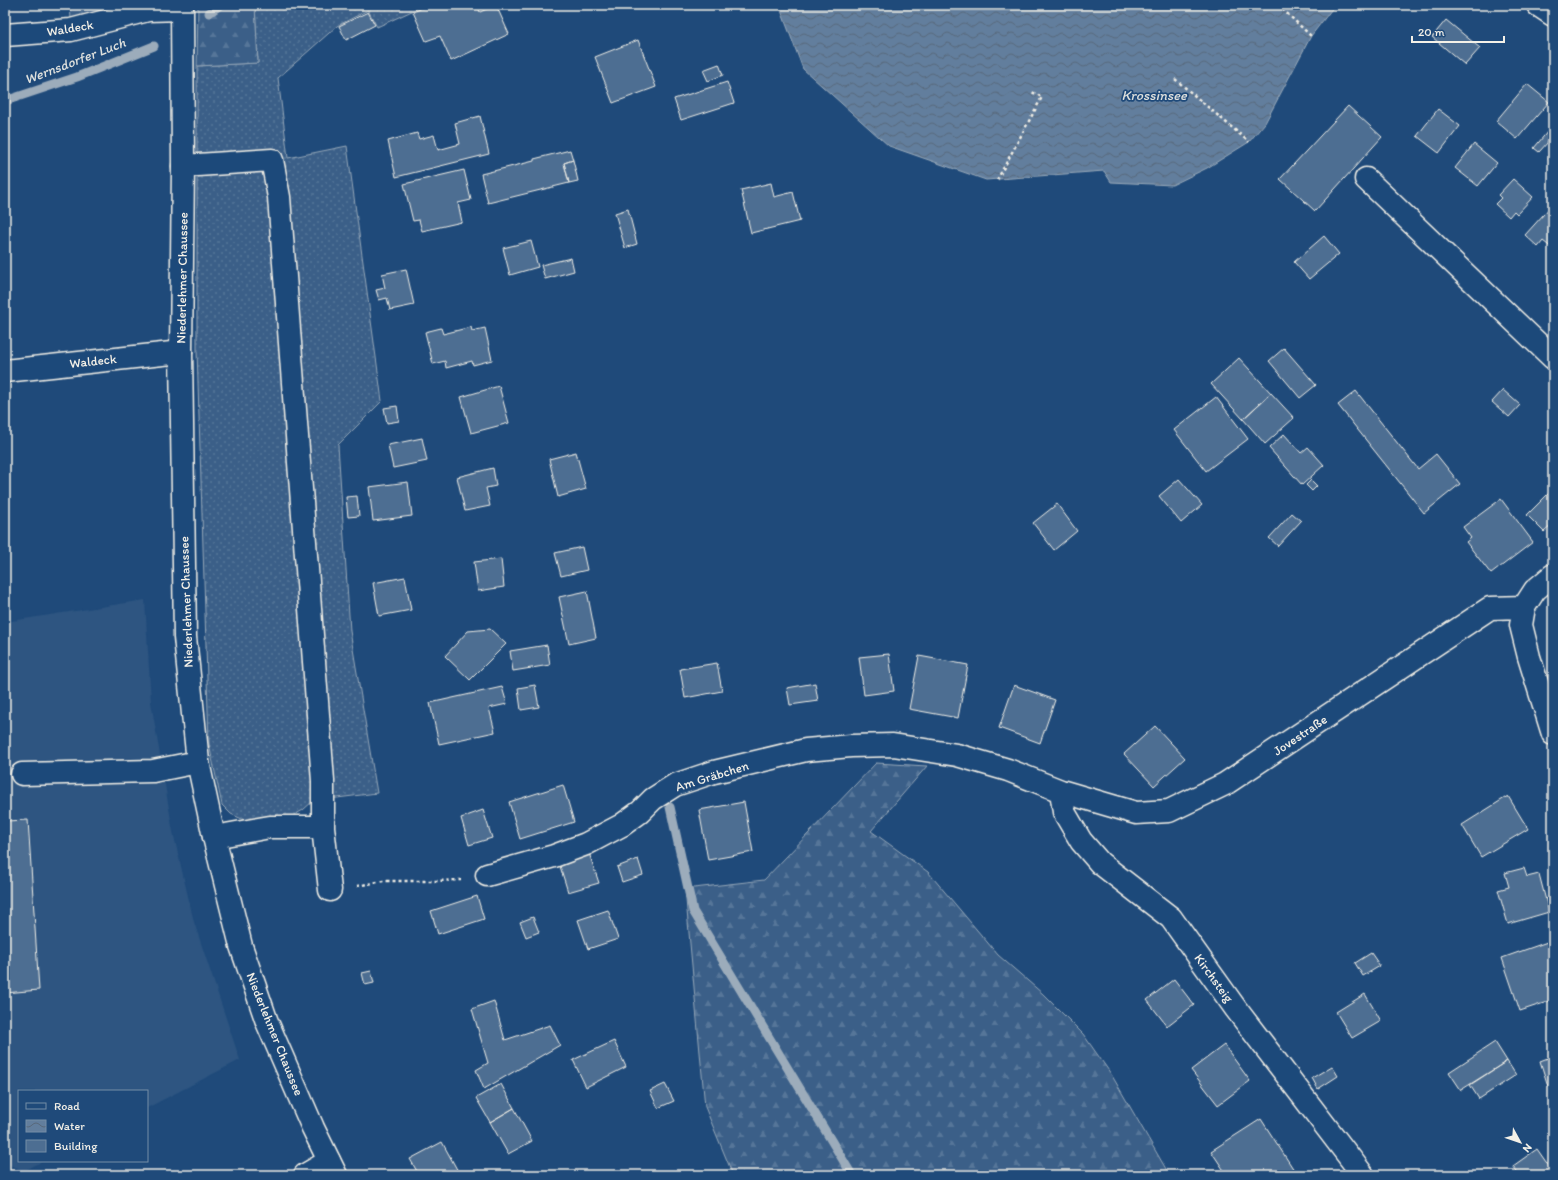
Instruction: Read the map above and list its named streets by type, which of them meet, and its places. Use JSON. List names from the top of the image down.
{
  "streets": {
    "street": [
      "Waldeck",
      "Niederlehmer Chaussee",
      "Jovestraße",
      "Am Gräbchen",
      "Kirchsteig"
    ]
  },
  "crossings": [
    ["Waldeck", "Niederlehmer Chaussee"],
    ["Jovestraße", "Am Gräbchen"],
    ["Jovestraße", "Kirchsteig"],
    ["Am Gräbchen", "Kirchsteig"]
  ],
  "water": ["Wernsdorfer Luch", "Krossinsee"],
  "legend": ["Road", "Water", "Building"],
  "scale_bar": "20 m",
  "north": "bottom right"
}
